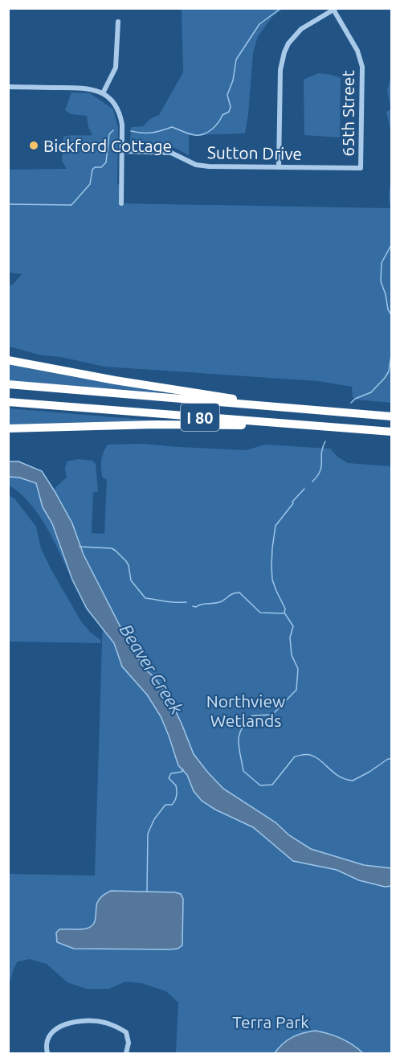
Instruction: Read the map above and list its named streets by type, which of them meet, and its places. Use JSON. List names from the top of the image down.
{
  "streets": {
    "highway": ["I 80"],
    "street": ["65th Street", "Sutton Drive"]
  },
  "crossings": [
    ["65th Street", "Sutton Drive"]
  ],
  "water": ["Beaver Creek"],
  "parks": ["Northview Wetlands", "Terra Park"],
  "places": ["Bickford Cottage"]
}
